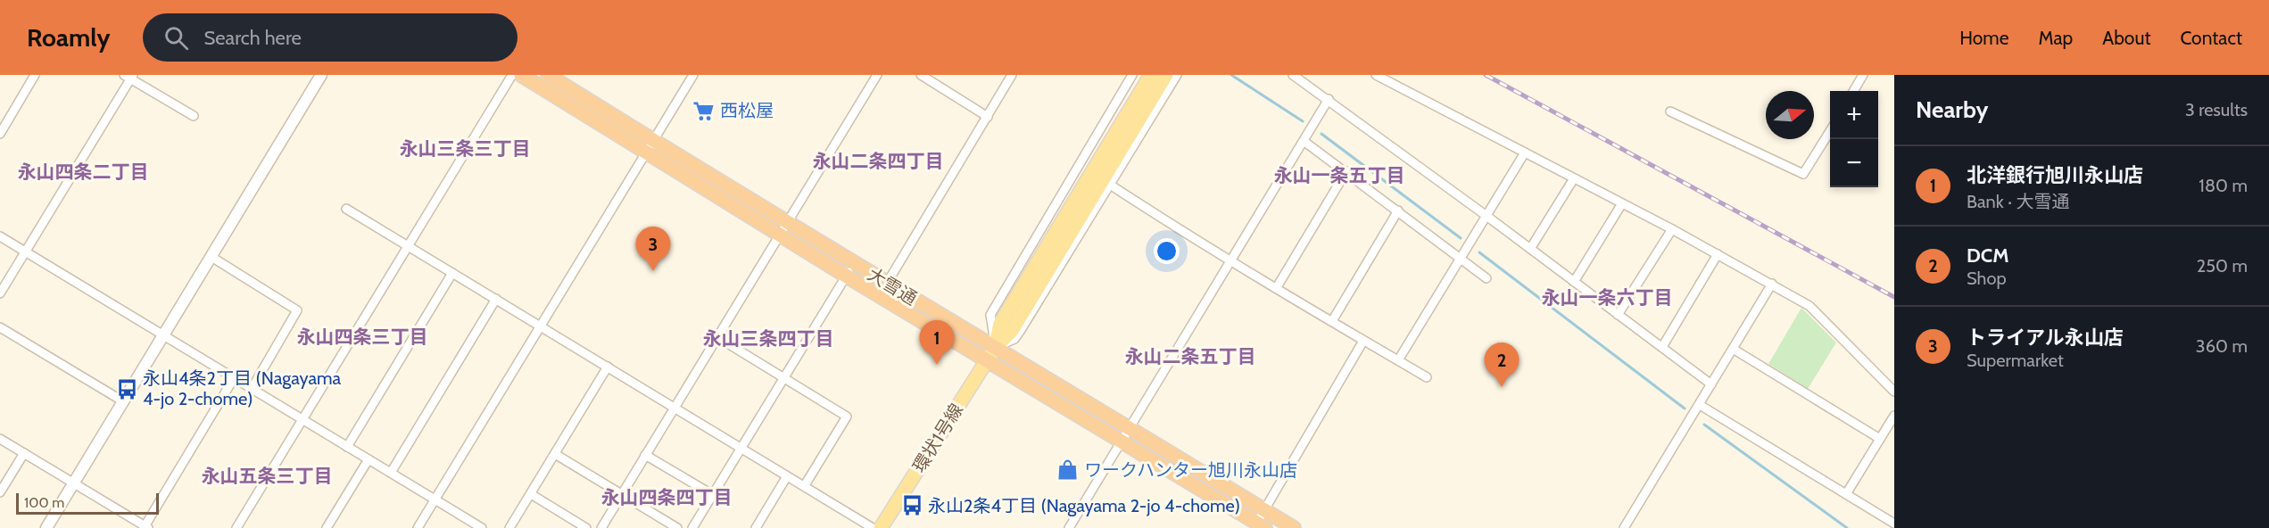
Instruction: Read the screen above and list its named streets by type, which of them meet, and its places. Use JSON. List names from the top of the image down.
{
  "streets": {
    "highway": ["大雪通"],
    "main road": ["環状1号線"]
  },
  "crossings": [
    ["大雪通", "環状1号線"]
  ],
  "districts": [
    "永山三条三丁目",
    "永山二条四丁目",
    "永山四条二丁目",
    "永山一条五丁目",
    "永山一条六丁目",
    "永山四条三丁目",
    "永山三条四丁目",
    "永山二条五丁目",
    "永山五条三丁目",
    "永山四条四丁目"
  ],
  "places": {
    "supermarket": ["西松屋"],
    "bus stop": ["永山4条2丁目 (Nagayama 4-jo 2-chome)", "永山2条4丁目 (Nagayama 2-jo 4-chome)"],
    "shop": ["ワークハンター旭川永山店"]
  },
  "scale_bar": "100 m",
  "north": "right",
  "page": {
    "header": "Roamly",
    "search": "Search here",
    "nav": [
      "Home",
      "Map",
      "About",
      "Contact"
    ],
    "heading": ["Nearby", "3 results"],
    "map_buttons": ["+", "−"],
    "list": [
      {
        "mark": "1",
        "name": "北洋銀行旭川永山店",
        "note": "Bank · 大雪通",
        "value": "180 m"
      },
      {
        "mark": "2",
        "name": "DCM",
        "note": "Shop",
        "value": "250 m"
      },
      {
        "mark": "3",
        "name": "トライアル永山店",
        "note": "Supermarket",
        "value": "360 m"
      }
    ],
    "pins": ["3", "1", "2"],
    "scale": "100 m"
  }
}
